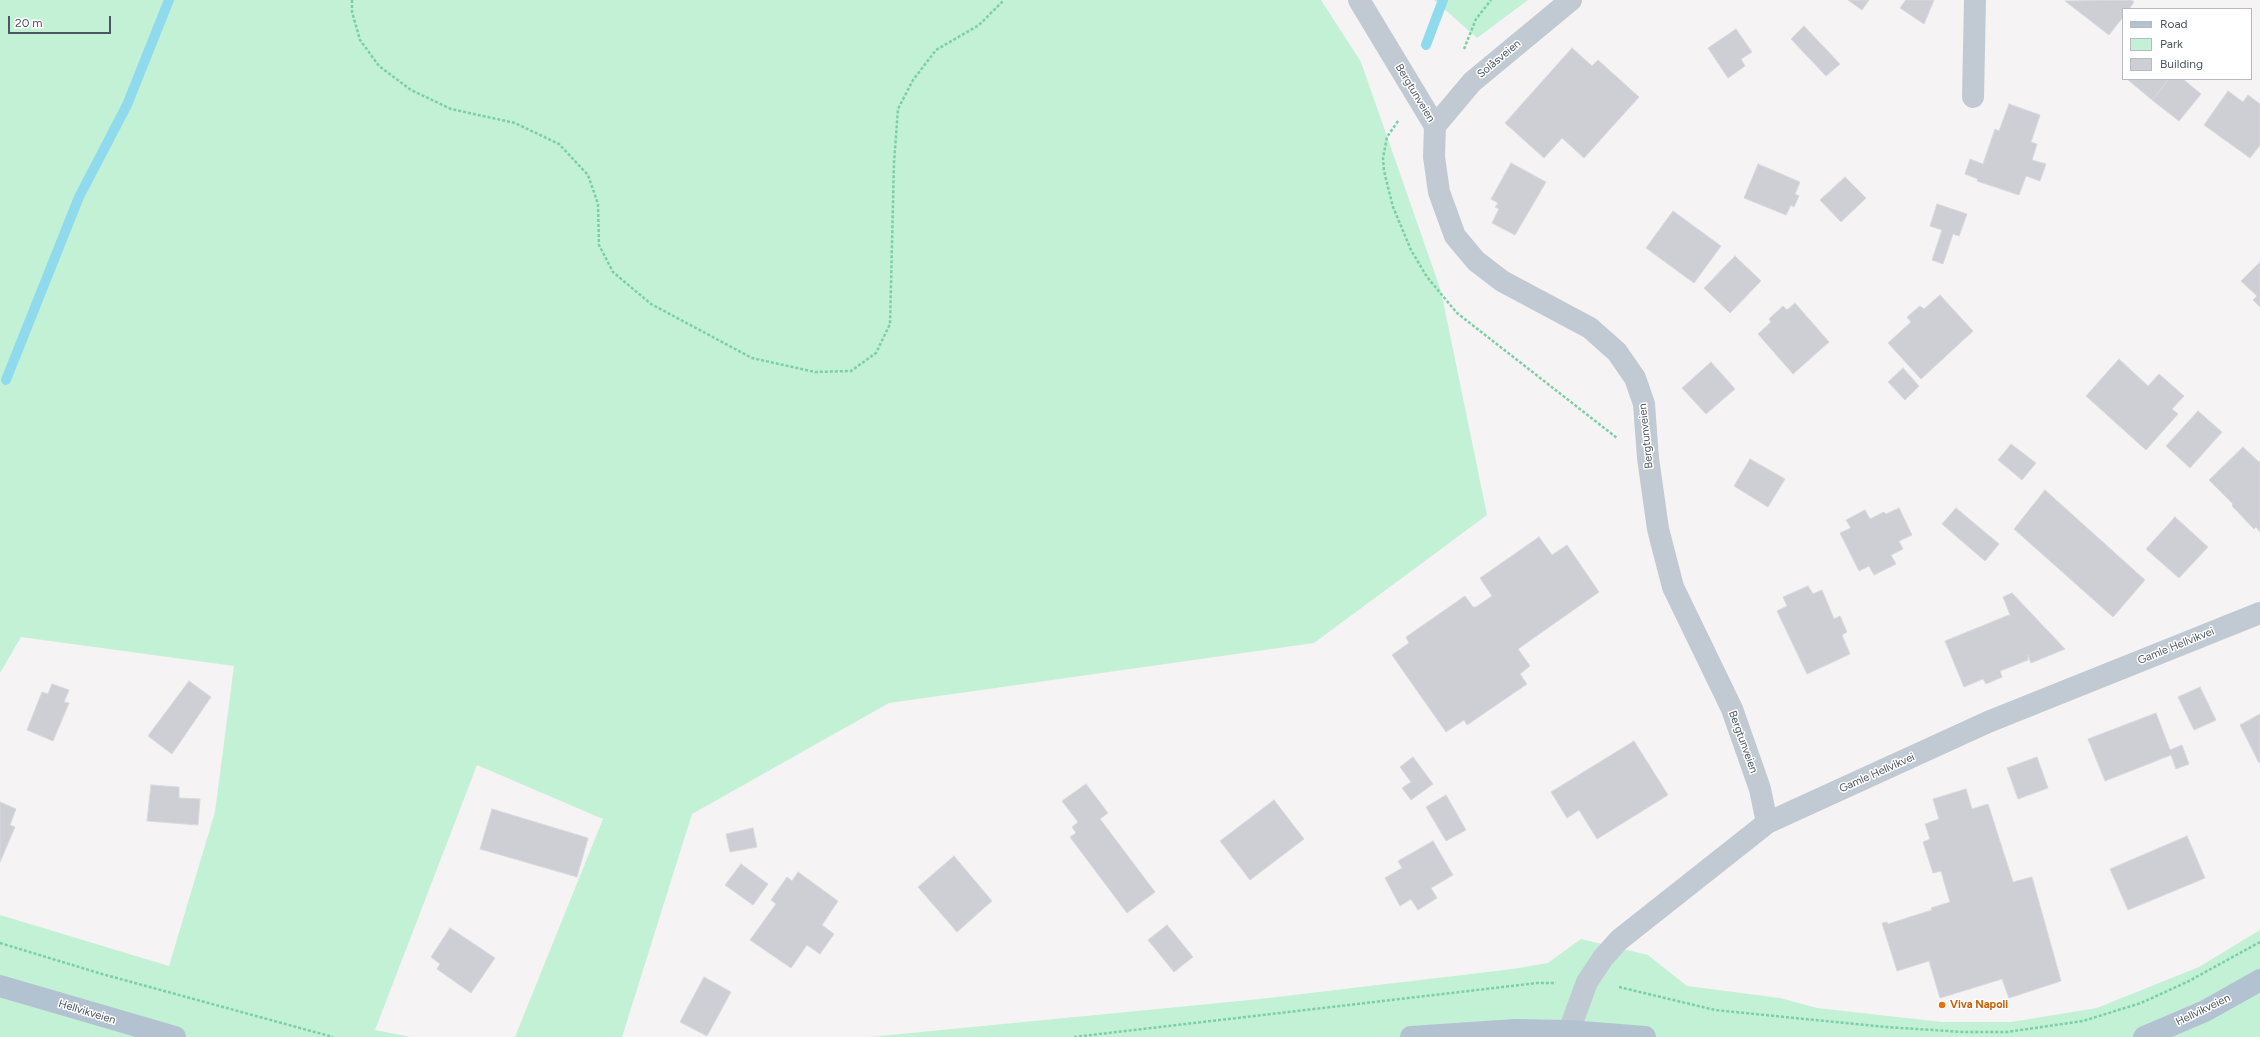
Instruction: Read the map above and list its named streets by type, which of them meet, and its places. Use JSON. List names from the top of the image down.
{
  "streets": {
    "main road": ["Hellvikveien"],
    "street": ["Solåsveien", "Bergtunveien", "Gamle Hellvikvei"]
  },
  "crossings": [
    ["Solåsveien", "Bergtunveien"],
    ["Bergtunveien", "Gamle Hellvikvei"]
  ],
  "places": ["Viva Napoli"],
  "legend": ["Road", "Park", "Building"],
  "scale_bar": "20 m"
}
